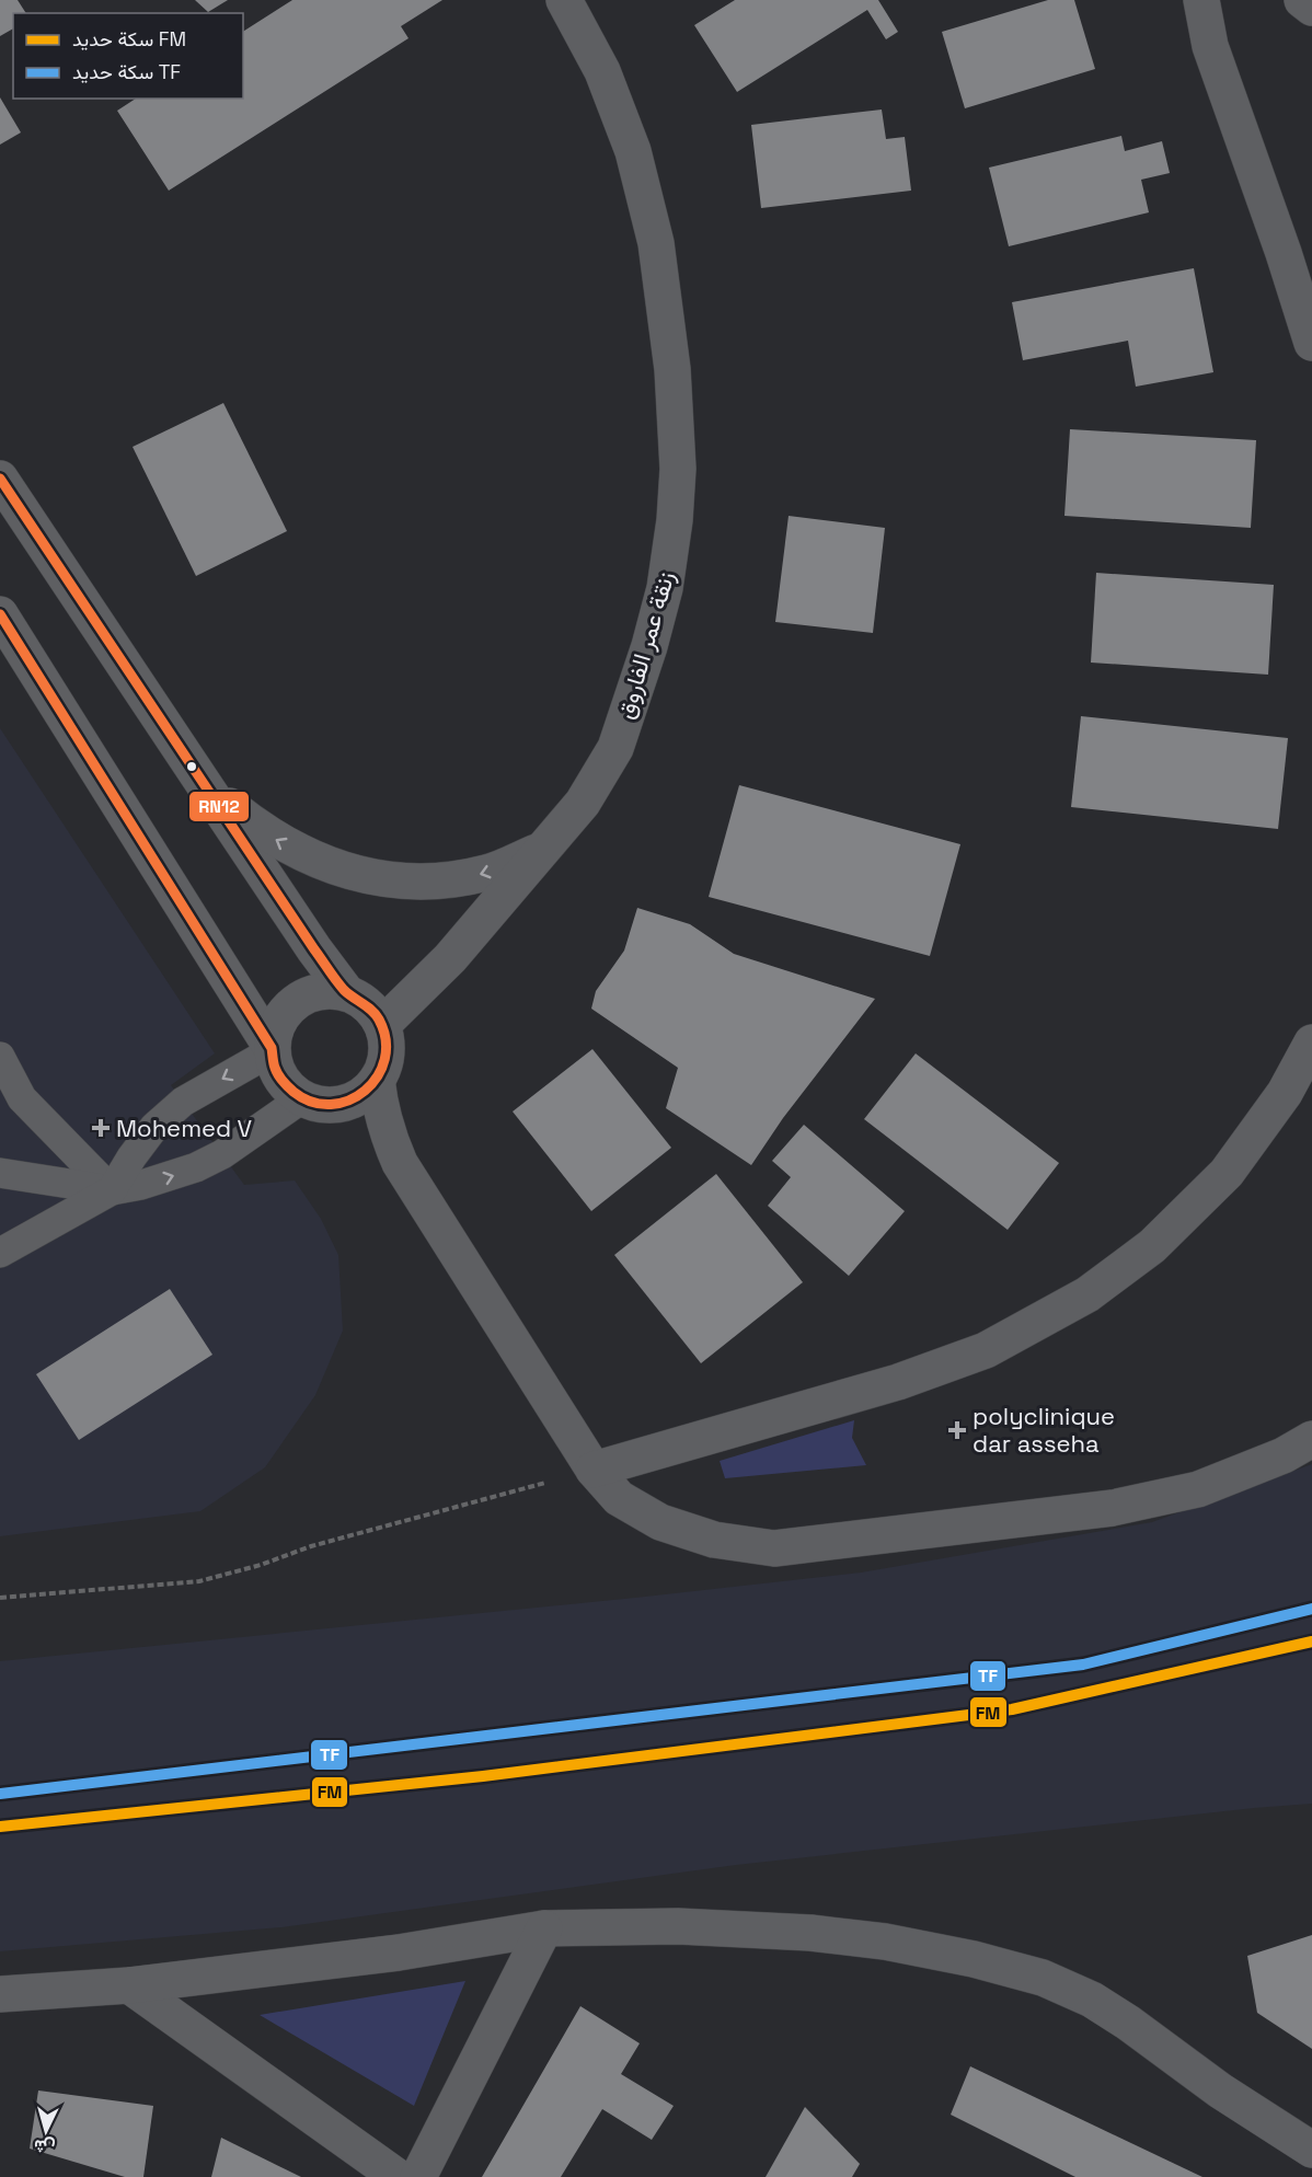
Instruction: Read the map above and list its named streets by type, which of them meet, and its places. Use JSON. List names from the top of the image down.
{
  "streets": {
    "street": ["زنقة عمر الفاروق"]
  },
  "places": {
    "health": ["Mohemed V", "polyclinique dar asseha"]
  },
  "lines": ["transit line RN12", "rail line TF", "rail line FM"],
  "legend": ["سكة حديد FM", "سكة حديد TF"],
  "north": "bottom"
}
